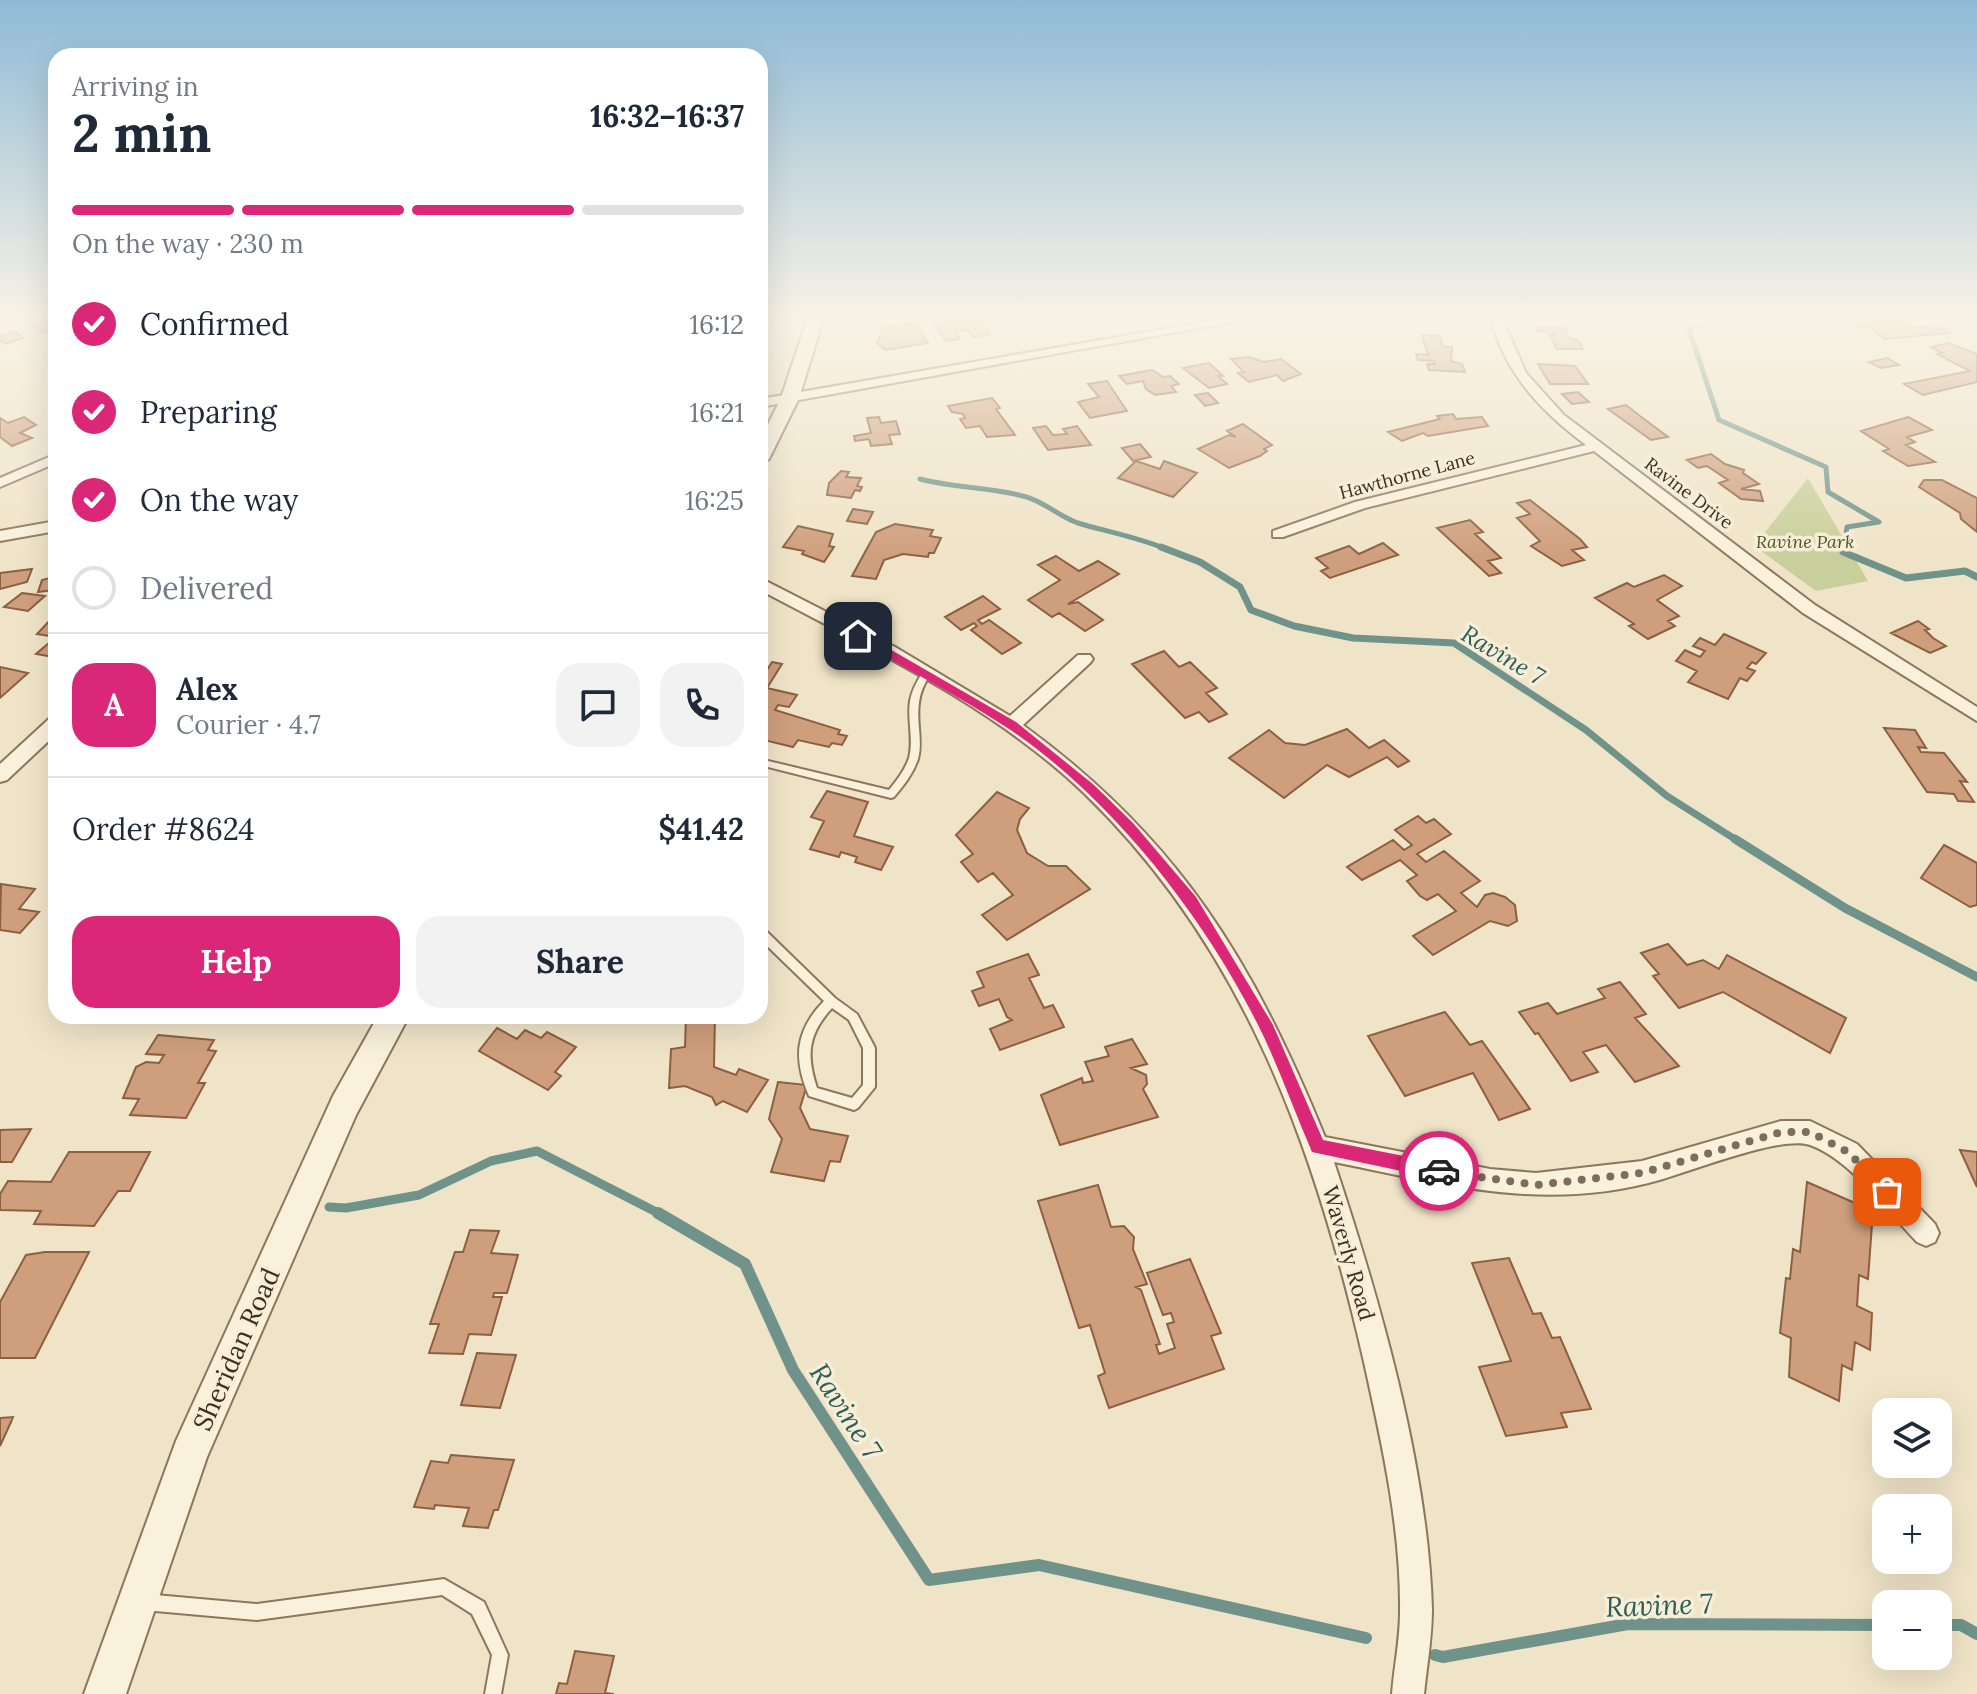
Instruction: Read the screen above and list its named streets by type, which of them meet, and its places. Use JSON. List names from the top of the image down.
{
  "streets": {
    "street": [
      "Hawthorne Lane",
      "Ravine Drive",
      "Waverly Road",
      "Sheridan Road"
    ]
  },
  "crossings": [
    ["Hawthorne Lane", "Ravine Drive"]
  ],
  "water": ["Ravine 7"],
  "parks": ["Ravine Park"],
  "page": {
    "heading": ["2 min", "Arriving in", "16:32–16:37"],
    "panel": [
      "Alex",
      "Courier · 4.7",
      "Order #8624",
      "$41.42"
    ],
    "bar": "On the way · 230 m",
    "list": [
      ["Confirmed", "16:12"],
      ["Preparing", "16:21"],
      ["On the way", "16:25"],
      "Delivered"
    ],
    "round": "A",
    "buttons": ["Help", "Share"],
    "map_buttons": ["+", "−"]
  }
}
